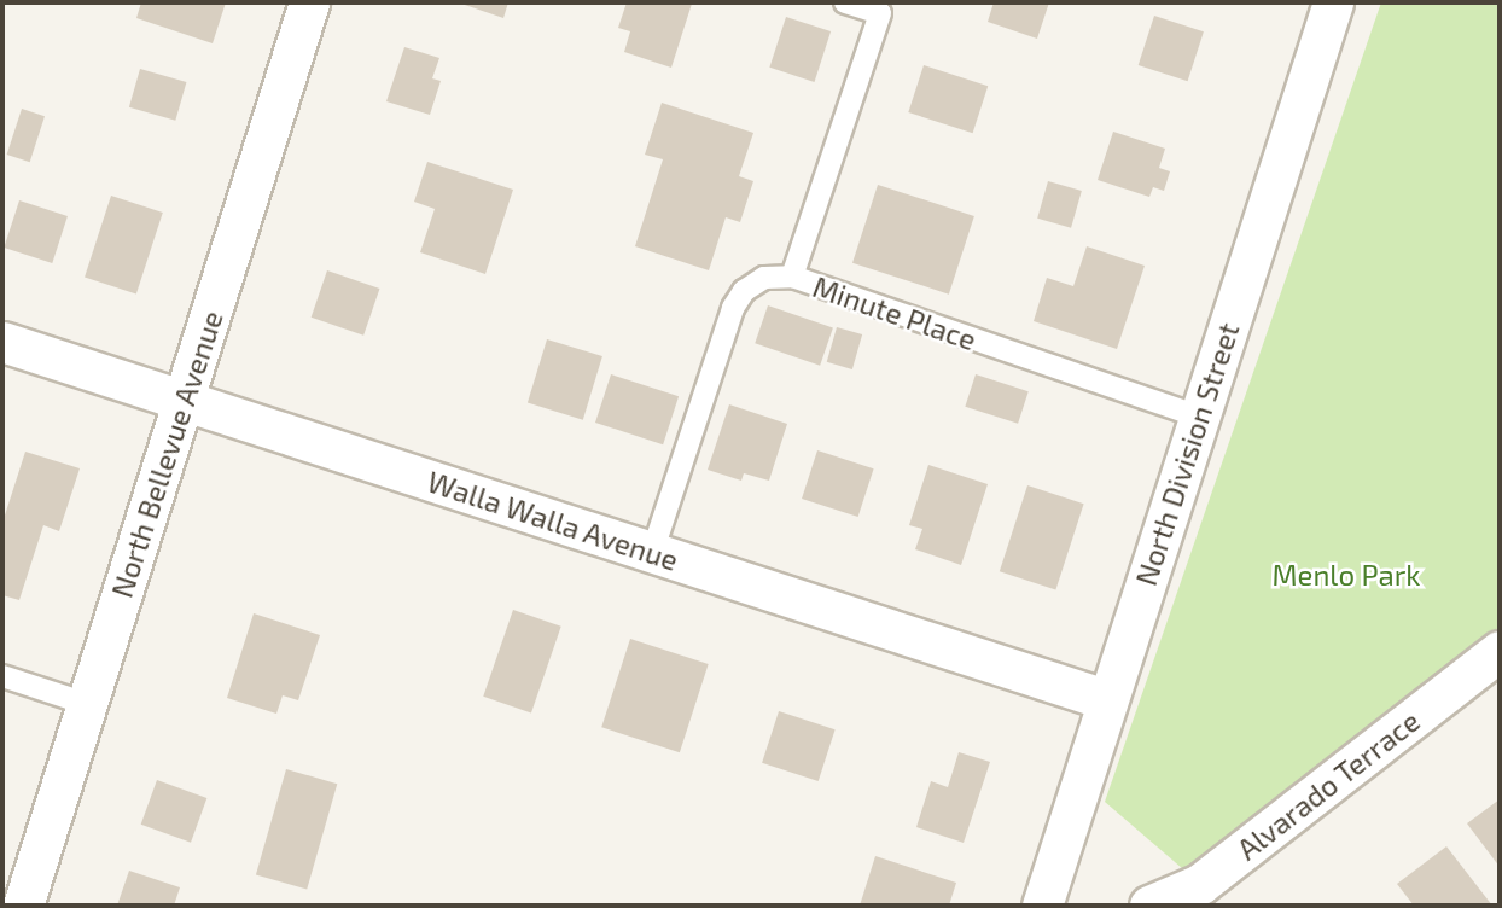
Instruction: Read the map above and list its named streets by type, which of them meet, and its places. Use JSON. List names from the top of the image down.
{
  "streets": {
    "street": [
      "North Bellevue Avenue",
      "North Division Street",
      "Walla Walla Avenue",
      "Alvarado Terrace"
    ],
    "lane": ["Minute Place"]
  },
  "crossings": [
    ["Minute Place", "North Division Street"],
    ["North Bellevue Avenue", "Walla Walla Avenue"],
    ["North Division Street", "Walla Walla Avenue"]
  ],
  "parks": ["Menlo Park"]
}
